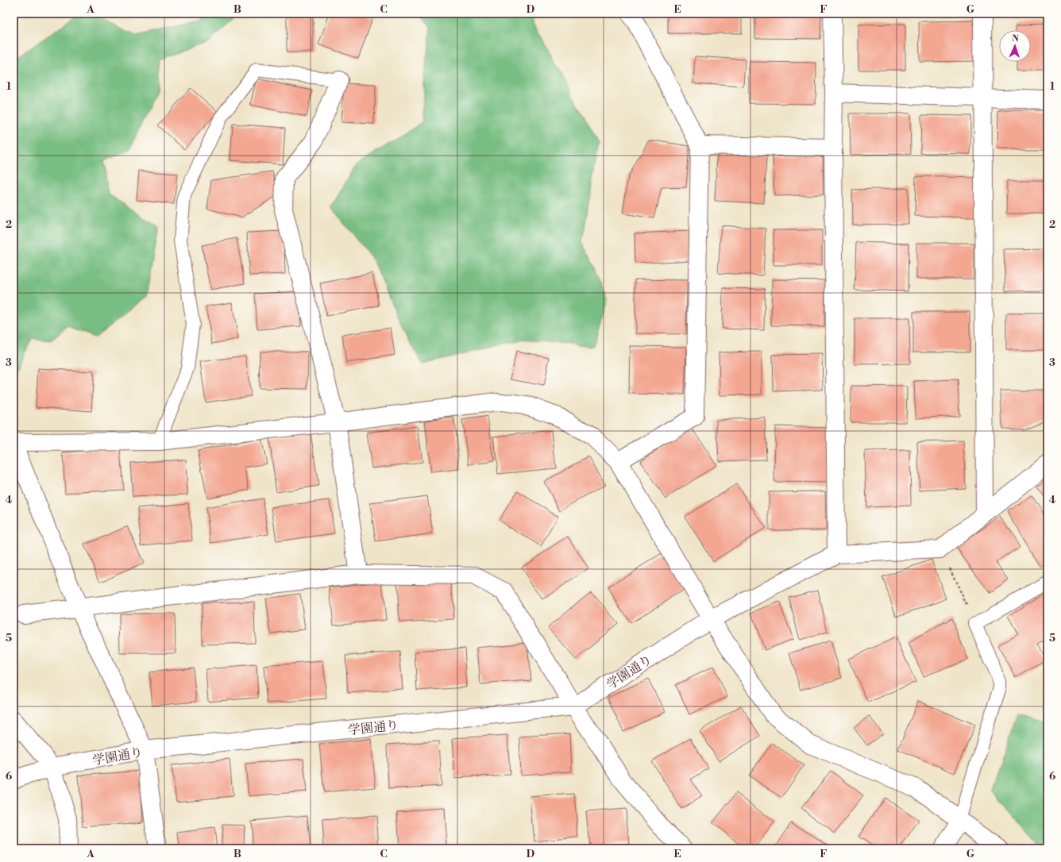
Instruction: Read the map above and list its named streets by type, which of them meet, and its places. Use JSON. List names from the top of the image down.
{
  "streets": {
    "street": ["学園通り"]
  },
  "north": "top",
  "grid": {
    "columns": [
      "A",
      "B",
      "C",
      "D",
      "E",
      "F",
      "G"
    ],
    "rows": [
      "1",
      "2",
      "3",
      "4",
      "5",
      "6"
    ]
  }
}
